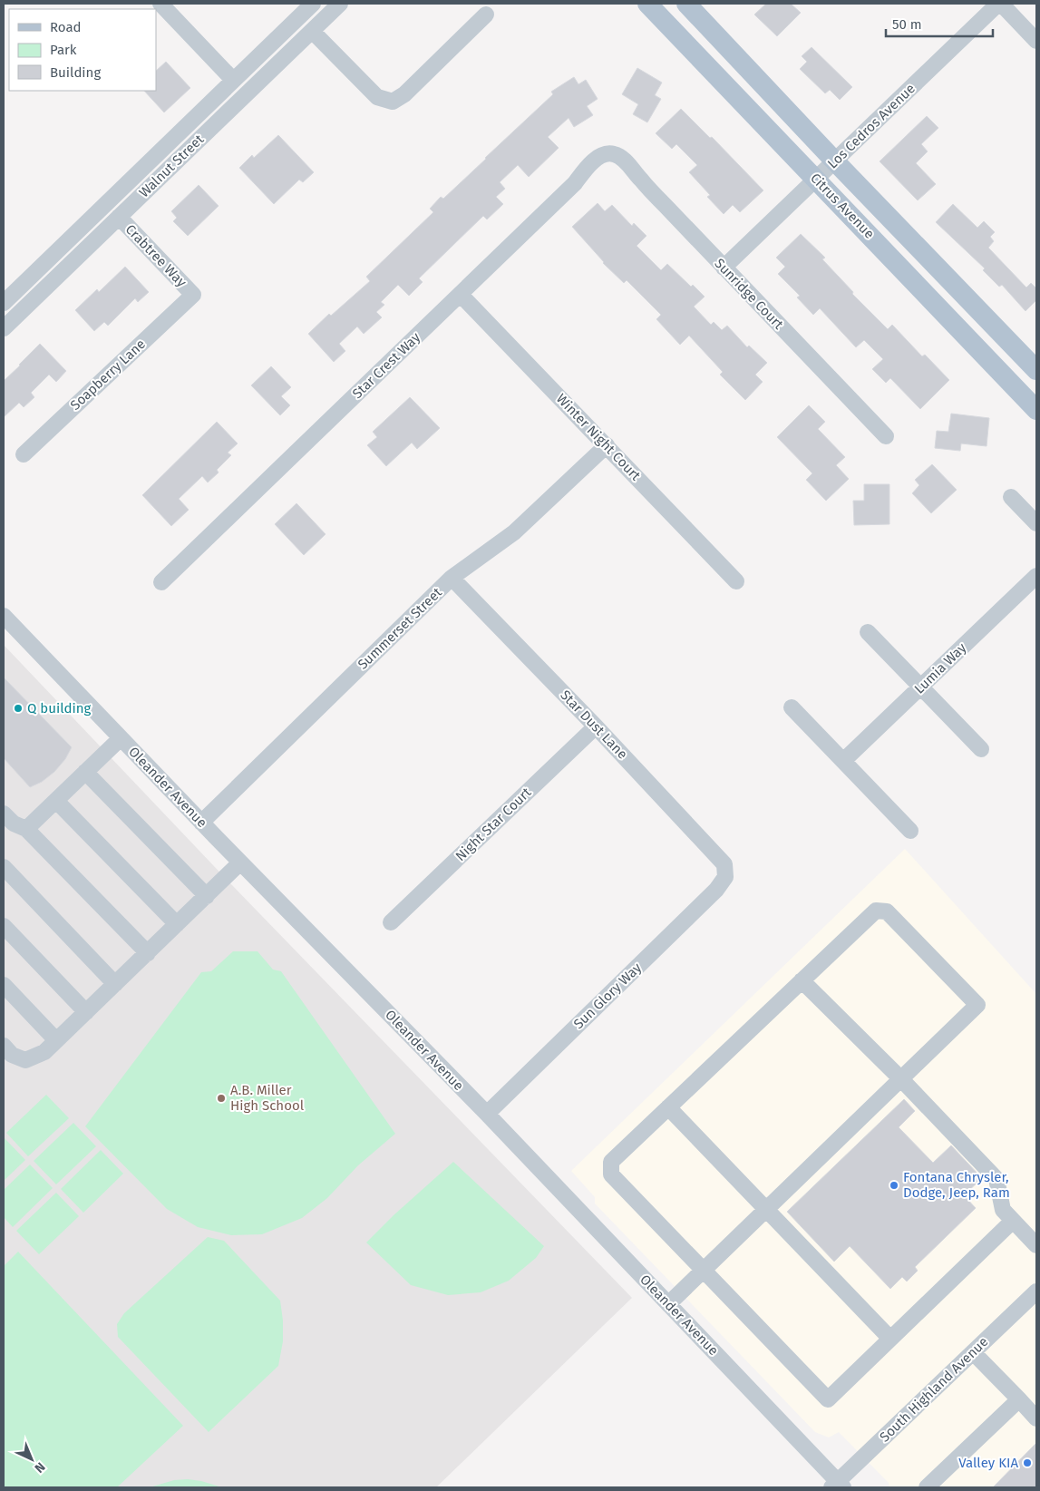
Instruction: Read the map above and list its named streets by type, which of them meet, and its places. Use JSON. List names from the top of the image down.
{
  "streets": {
    "main road": ["Citrus Avenue"],
    "street": [
      "Los Cedros Avenue",
      "Walnut Street",
      "Crabtree Way",
      "Sunridge Court",
      "Star Crest Way",
      "Soapberry Lane",
      "Winter Night Court",
      "Summerset Street",
      "Lumia Way",
      "Star Dust Lane",
      "Oleander Avenue",
      "Night Star Court",
      "Sun Glory Way",
      "South Highland Avenue"
    ]
  },
  "crossings": [
    ["Los Cedros Avenue", "Citrus Avenue"],
    ["Los Cedros Avenue", "Sunridge Court"],
    ["Walnut Street", "Crabtree Way"],
    ["Crabtree Way", "Soapberry Lane"],
    ["Sunridge Court", "Star Crest Way"],
    ["Star Crest Way", "Winter Night Court"],
    ["Winter Night Court", "Summerset Street"],
    ["Summerset Street", "Star Dust Lane"],
    ["Summerset Street", "Oleander Avenue"],
    ["Star Dust Lane", "Night Star Court"],
    ["Star Dust Lane", "Sun Glory Way"],
    ["Oleander Avenue", "Sun Glory Way"],
    ["Oleander Avenue", "South Highland Avenue"]
  ],
  "places": [
    "Q building",
    "A.B. Miller High School",
    "Fontana Chrysler, Dodge, Jeep, Ram",
    "Valley KIA"
  ],
  "legend": ["Road", "Park", "Building"],
  "scale_bar": "50 m",
  "north": "bottom right"
}
